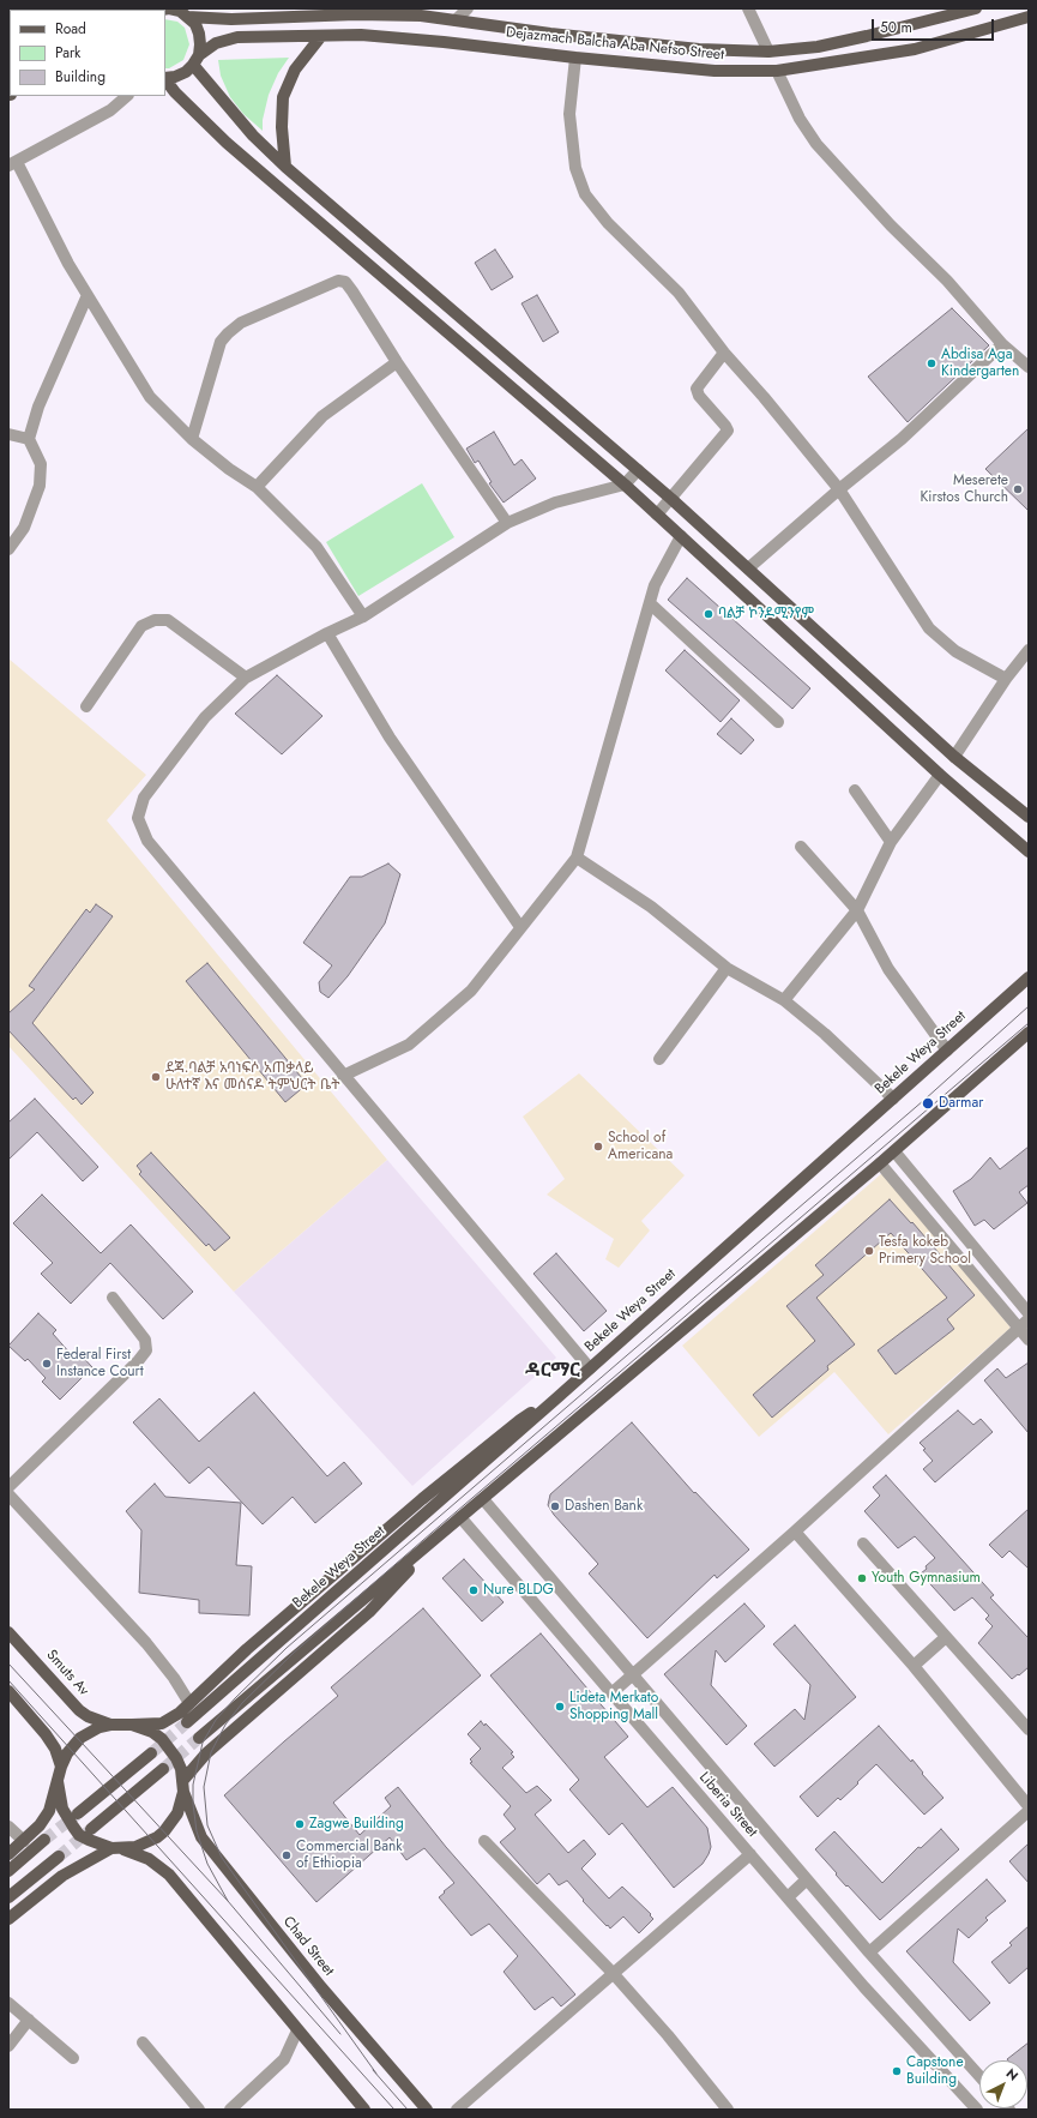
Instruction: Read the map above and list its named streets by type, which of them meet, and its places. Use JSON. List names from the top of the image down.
{
  "streets": {
    "main road": [
      "Dejazmach Balcha Aba Nefso Street",
      "Bekele Weya Street",
      "Smuts Av",
      "Chad Street"
    ],
    "street": ["Liberia Street"]
  },
  "crossings": [
    ["Smuts Av", "Chad Street"]
  ],
  "districts": ["ዳርማር"],
  "places": [
    "Abdisa Aga Kindergarten",
    "Meserete Kirstos Church",
    "ባልቻ ኮንዶሚንየም",
    "ደጃ.ባልቻ አባነፍሶ አጠቃላይ ሁለተኛ እና መሰናዶ ትምህርት ቤት",
    "Darmar",
    "School of Americana",
    "Tesfa kokeb Primery School",
    "Federal First Instance Court",
    "Dashen Bank",
    "Youth Gymnasium",
    "Nure BLDG",
    "Lideta Merkato Shopping Mall",
    "Zagwe Building",
    "Commercial Bank of Ethiopia",
    "Capstone Building"
  ],
  "legend": ["Road", "Park", "Building"],
  "scale_bar": "50 m",
  "north": "top right"
}
